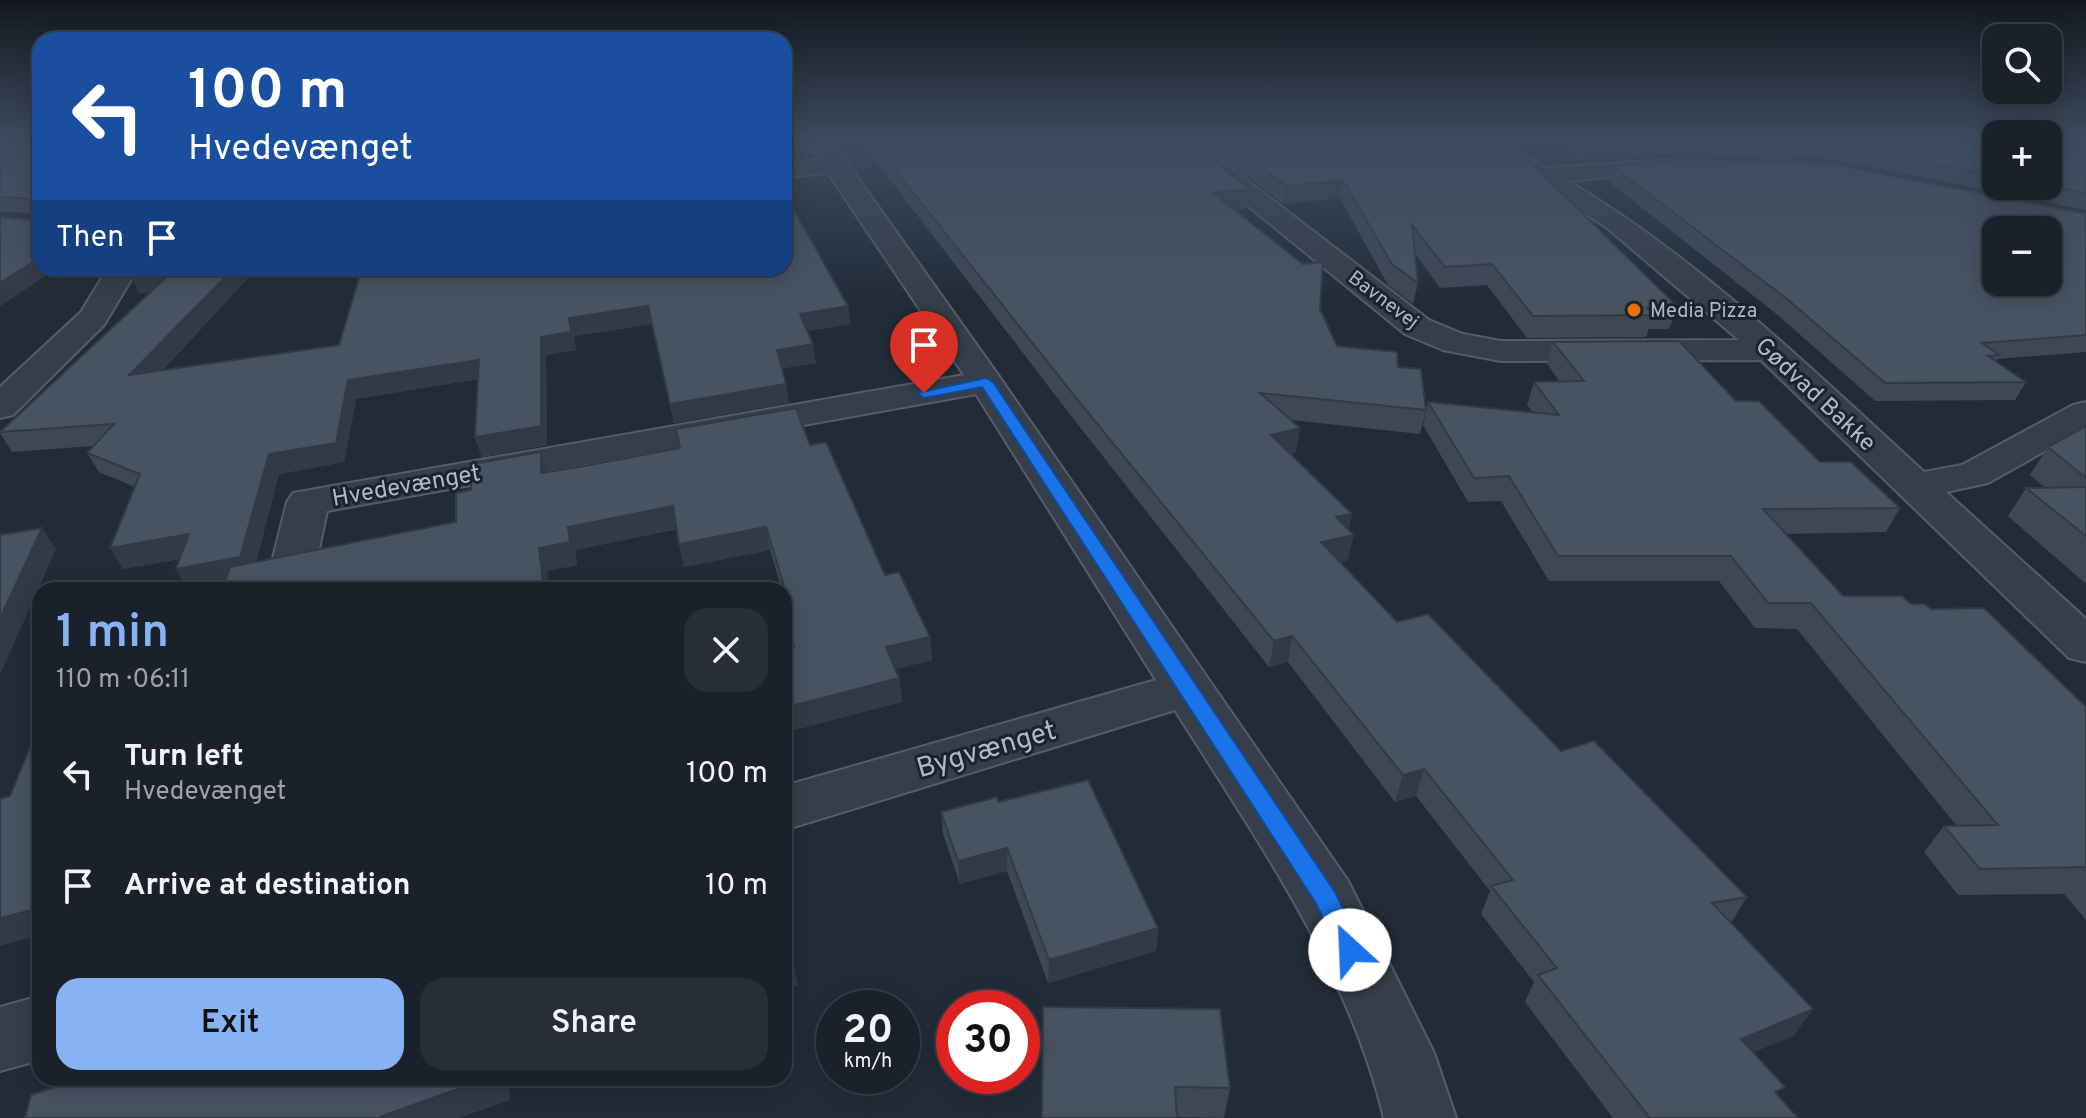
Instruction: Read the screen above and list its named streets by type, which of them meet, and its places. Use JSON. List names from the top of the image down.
{
  "streets": {
    "street": [
      "Bavnevej",
      "Gødvad Bakke",
      "Hvedevænget",
      "Bygvænget"
    ]
  },
  "crossings": [
    ["Bavnevej", "Gødvad Bakke"]
  ],
  "places": ["Media Pizza"],
  "page": {
    "map_buttons": ["+", "−"],
    "turn": ["100 m", "Hvedevænget"],
    "then": "Then",
    "heading": ["1 min", "110 m · 06:11"],
    "list": [
      {
        "name": "Turn left",
        "note": "Hvedevænget",
        "value": "100 m"
      },
      {
        "name": "Arrive at destination",
        "value": "10 m"
      }
    ],
    "buttons": ["Exit", "Share"],
    "speed": "20 km/h",
    "limit": "30"
  }
}
